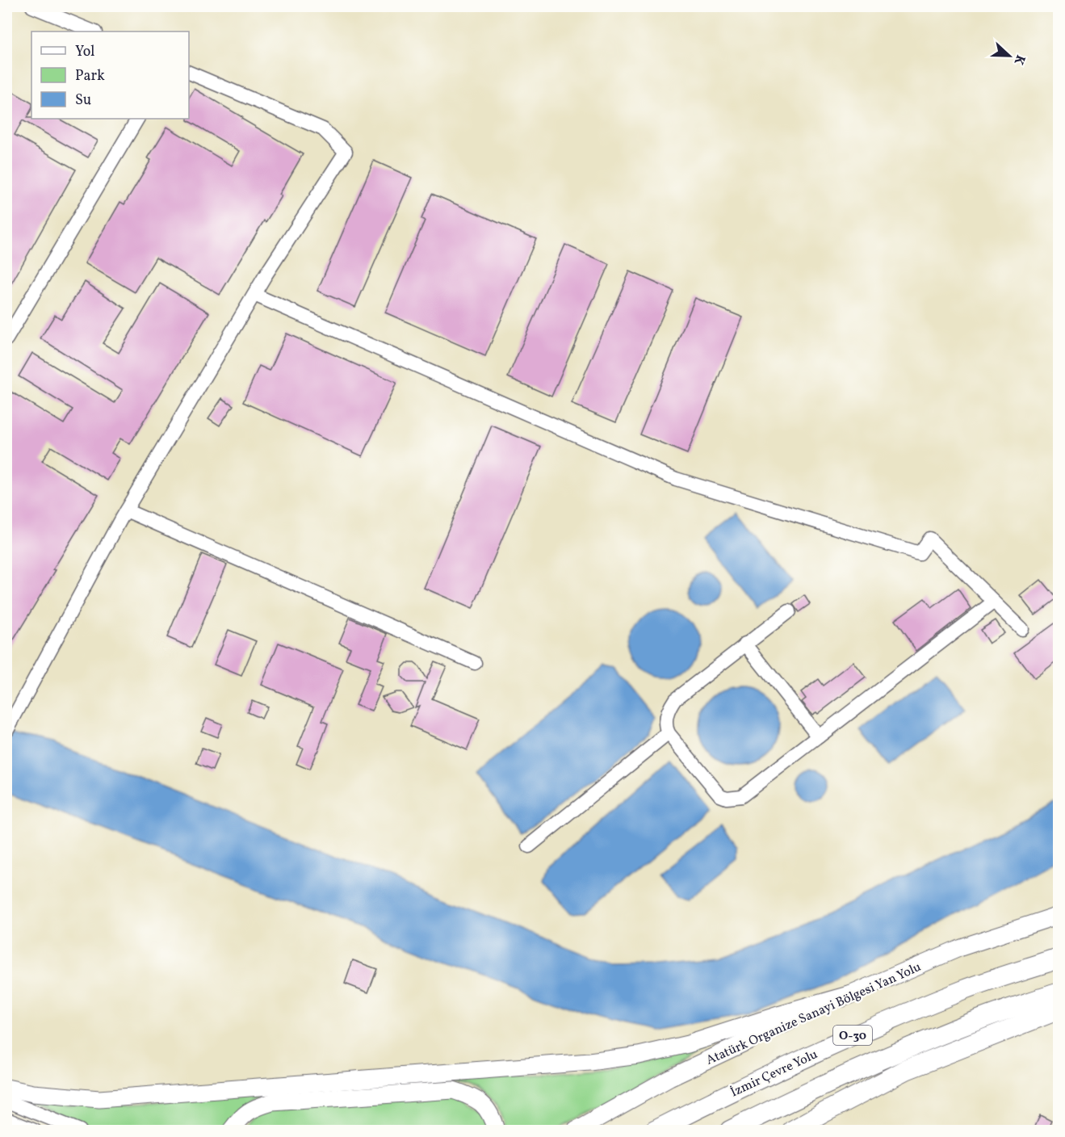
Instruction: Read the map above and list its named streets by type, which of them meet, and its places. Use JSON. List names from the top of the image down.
{
  "streets": {
    "highway": ["O-30", "İzmir Çevre Yolu"],
    "main road": ["Atatürk Organize Sanayi Bölgesi Yan Yolu"]
  },
  "legend": ["Yol", "Park", "Su"],
  "north": "right"
}
